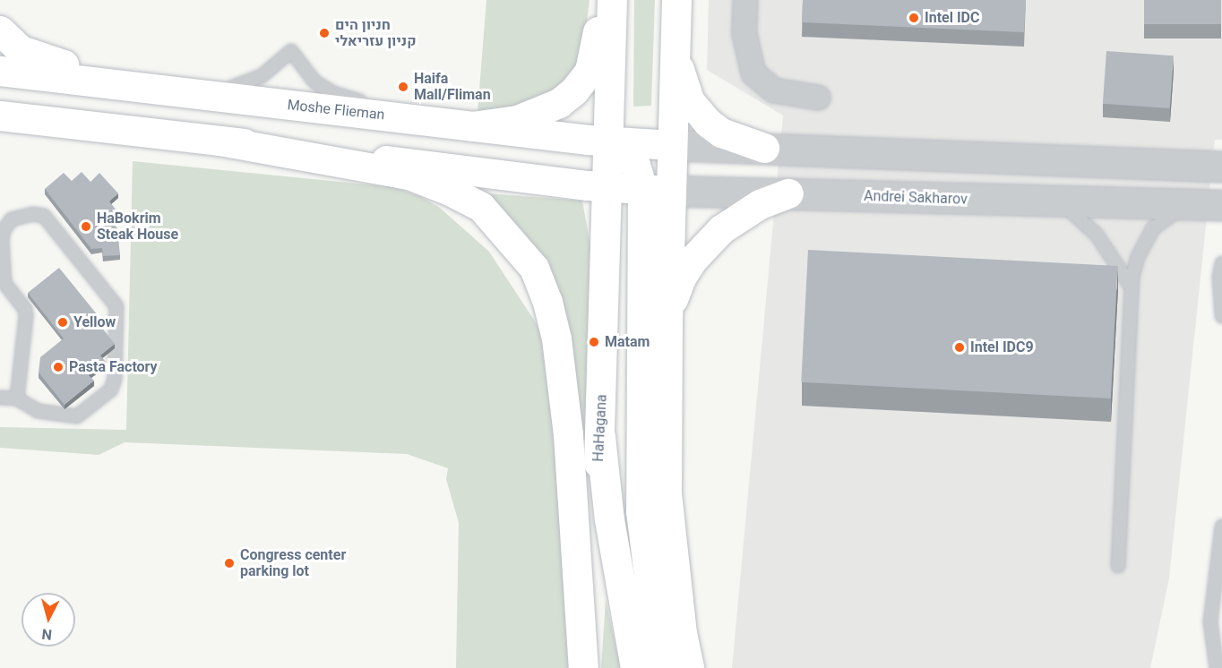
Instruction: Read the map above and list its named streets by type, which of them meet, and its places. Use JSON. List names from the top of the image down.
{
  "streets": {
    "main road": ["Moshe Flieman", "Andrei Sakharov", "HaHagana"]
  },
  "crossings": [
    ["Moshe Flieman", "HaHagana"],
    ["Andrei Sakharov", "HaHagana"]
  ],
  "places": [
    "Intel IDC",
    "חניון הים קניון עזריאלי",
    "Haifa Mall/Fliman",
    "HaBokrim Steak House",
    "Yellow",
    "Matam",
    "Intel IDC9",
    "Pasta Factory",
    "Congress center parking lot"
  ],
  "north": "bottom"
}
